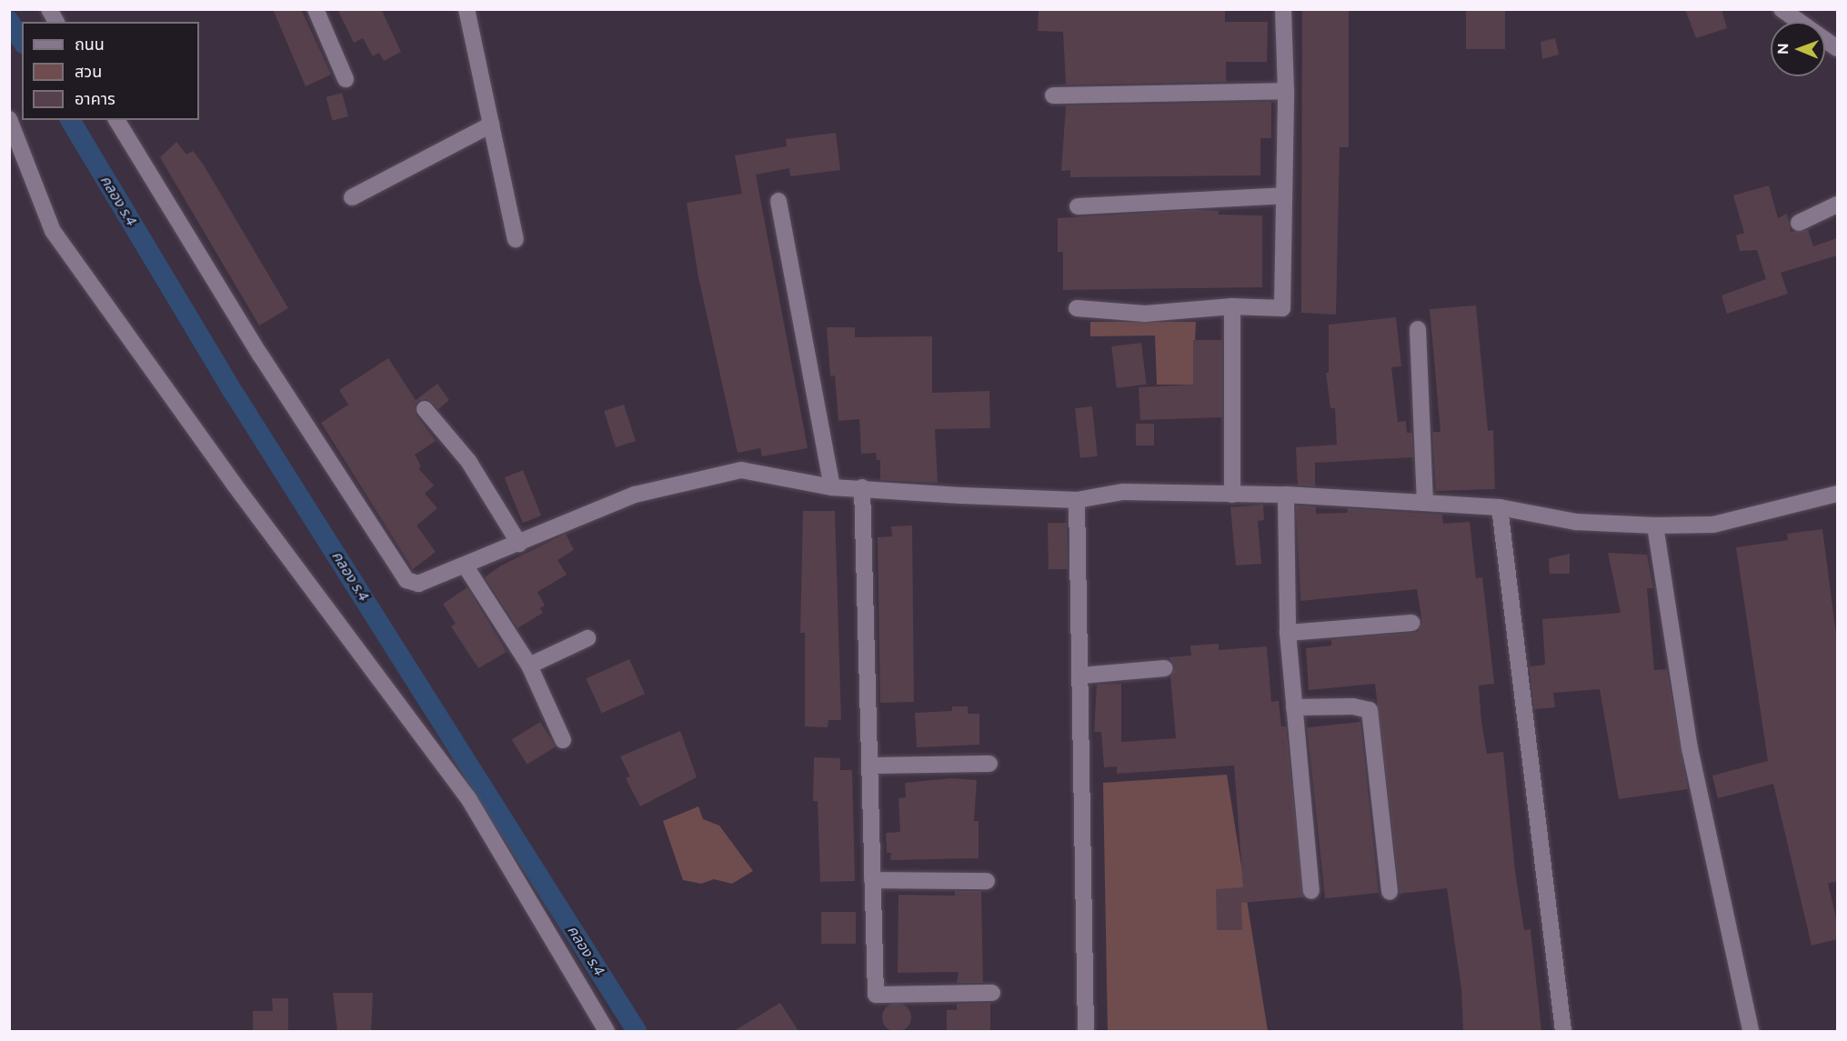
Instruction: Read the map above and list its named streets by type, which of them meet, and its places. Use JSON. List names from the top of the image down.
{
  "water": ["คลอง ร.4"],
  "legend": ["ถนน", "สวน", "อาคาร"],
  "north": "left"
}
